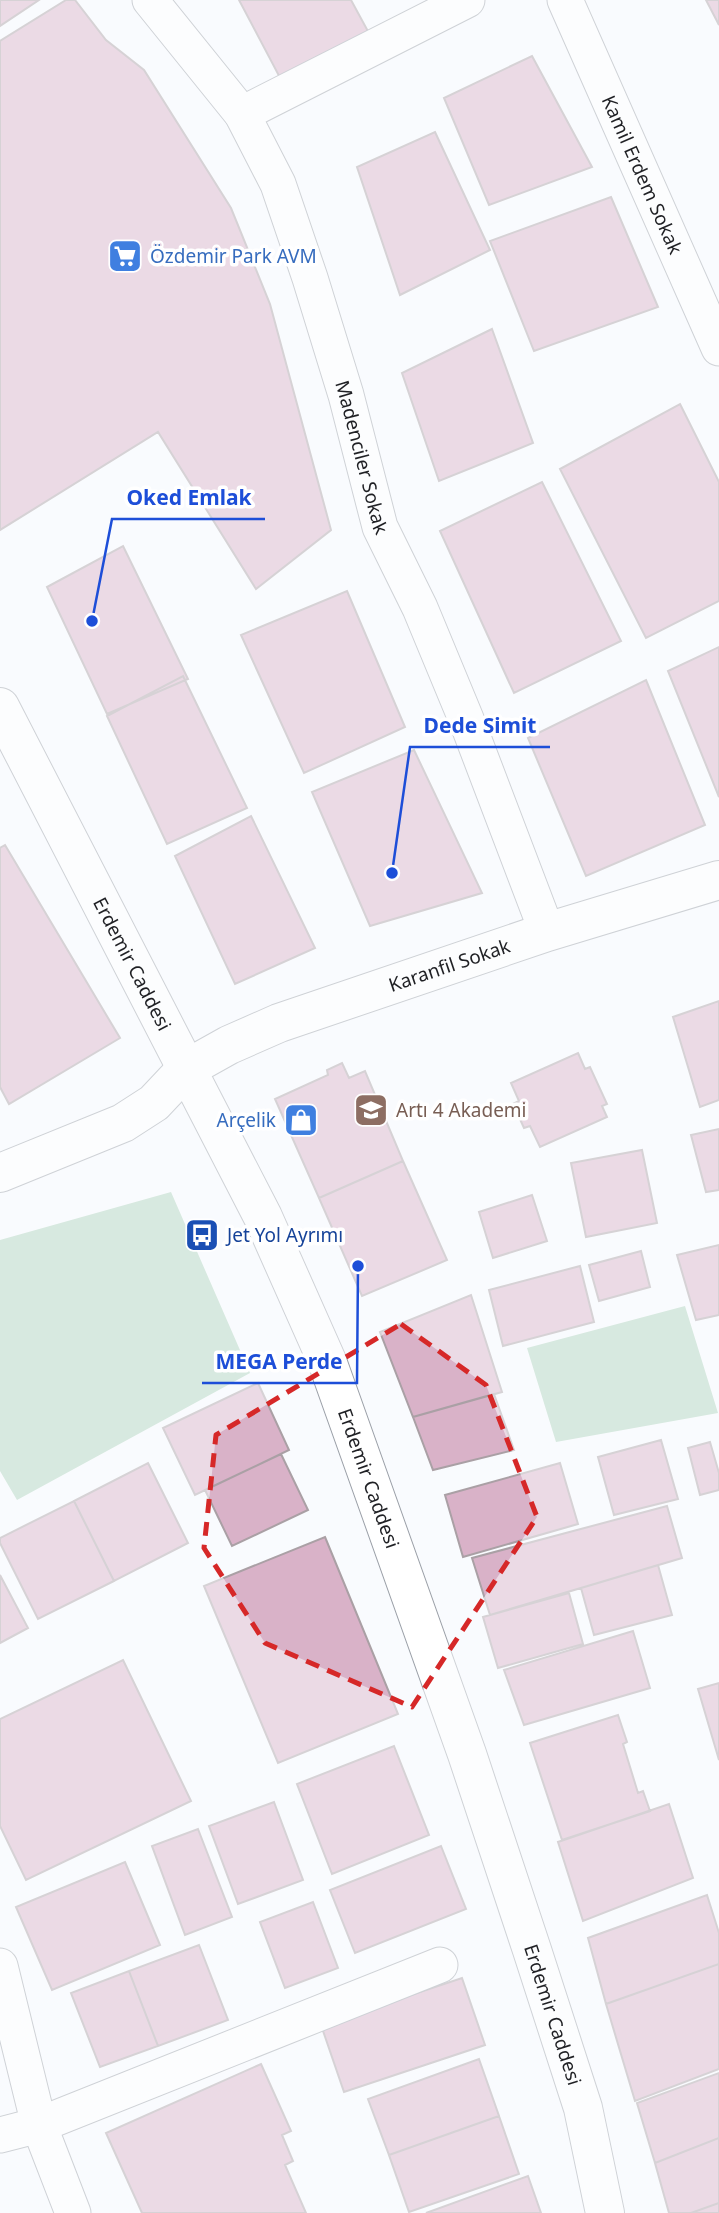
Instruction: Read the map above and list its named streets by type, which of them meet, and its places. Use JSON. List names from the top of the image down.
{
  "streets": {
    "main road": ["Erdemir Caddesi", "Karanfil Sokak"],
    "street": ["Kamil Erdem Sokak", "Madenciler Sokak"]
  },
  "crossings": [
    ["Madenciler Sokak", "Karanfil Sokak"],
    ["Erdemir Caddesi", "Karanfil Sokak"]
  ],
  "places": {
    "supermarket": ["Özdemir Park AVM"],
    "other": ["Oked Emlak", "Dede Simit", "MEGA Perde"],
    "school or university": ["Artı 4 Akademi"],
    "shop": ["Arçelik"],
    "bus stop": ["Jet Yol Ayrımı"]
  }
}
